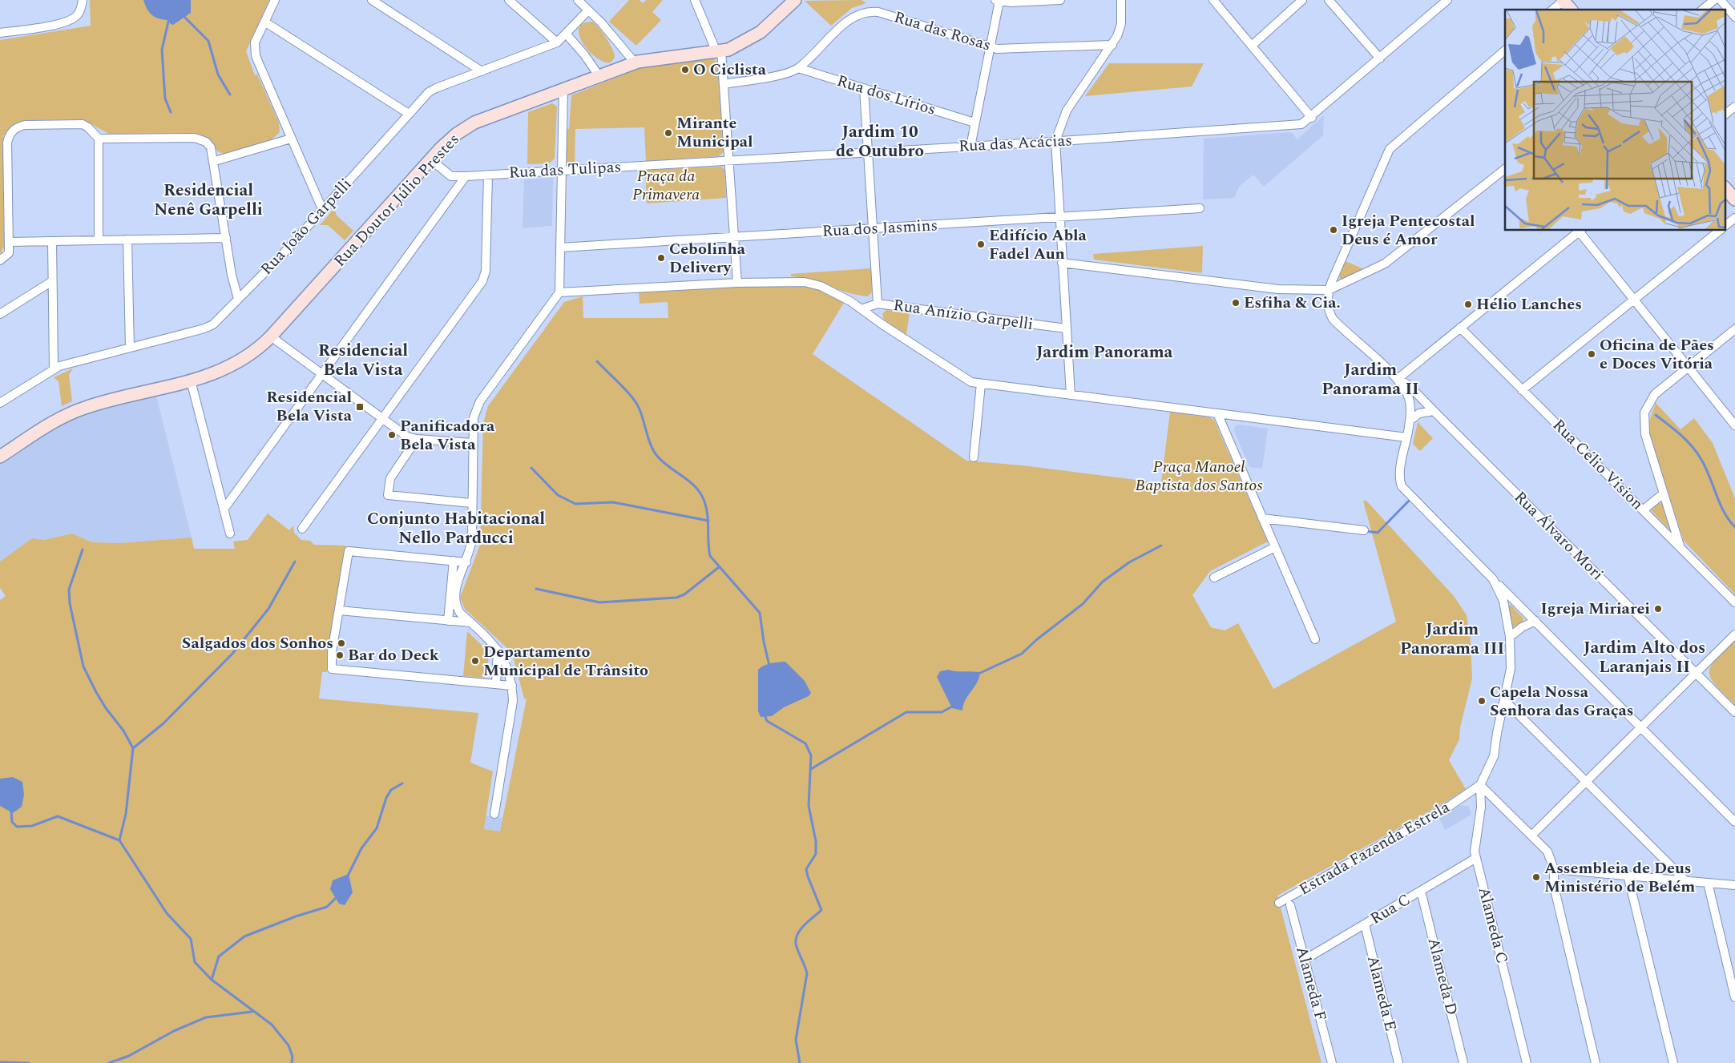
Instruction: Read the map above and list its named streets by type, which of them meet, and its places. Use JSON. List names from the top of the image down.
{
  "streets": {
    "street": [
      "Rua das Rosas",
      "Rua dos Lírios",
      "Rua das Acácias",
      "Rua das Tulipas",
      "Rua Doutor Júlio Prestes",
      "Rua João Garpelli",
      "Rua dos Jasmins",
      "Rua Anízio Garpelli",
      "Rua Célio Vision",
      "Rua Álvaro Mori",
      "Estrada Fazenda Estrela",
      "Rua C",
      "Alameda C",
      "Alameda D",
      "Alameda F",
      "Alameda E"
    ]
  },
  "crossings": [
    ["Rua das Rosas", "Rua dos Lírios"],
    ["Rua das Acácias", "Rua das Tulipas"],
    ["Estrada Fazenda Estrela", "Alameda C"],
    ["Rua C", "Alameda C"],
    ["Rua C", "Alameda D"],
    ["Rua C", "Alameda F"],
    ["Rua C", "Alameda E"]
  ],
  "districts": [
    "Jardim 10 de Outubro",
    "Residencial Nenê Garpelli",
    "Residencial Bela Vista",
    "Jardim Panorama",
    "Jardim Panorama II",
    "Conjunto Habitacional Nello Parducci",
    "Jardim Panorama III",
    "Jardim Alto dos Laranjais II"
  ],
  "parks": ["Praça da Primavera", "Praça Manoel Baptista dos Santos"],
  "places": {
    "other": [
      "O Ciclista",
      "Mirante Municipal",
      "Igreja Pentecostal Deus é Amor",
      "Edifício Abla Fadel Aun",
      "Cebolinha Delivery",
      "Esfiha & Cia.",
      "Hélio Lanches",
      "Oficina de Pães e Doces Vitória",
      "Panificadora Bela Vista",
      "Igreja Miriarei",
      "Salgados dos Sonhos",
      "Bar do Deck",
      "Departamento Municipal de Trânsito",
      "Capela Nossa Senhora das Graças",
      "Assembleia de Deus Ministério de Belém"
    ],
    "transit": ["Residencial Bela Vista"]
  }
}
